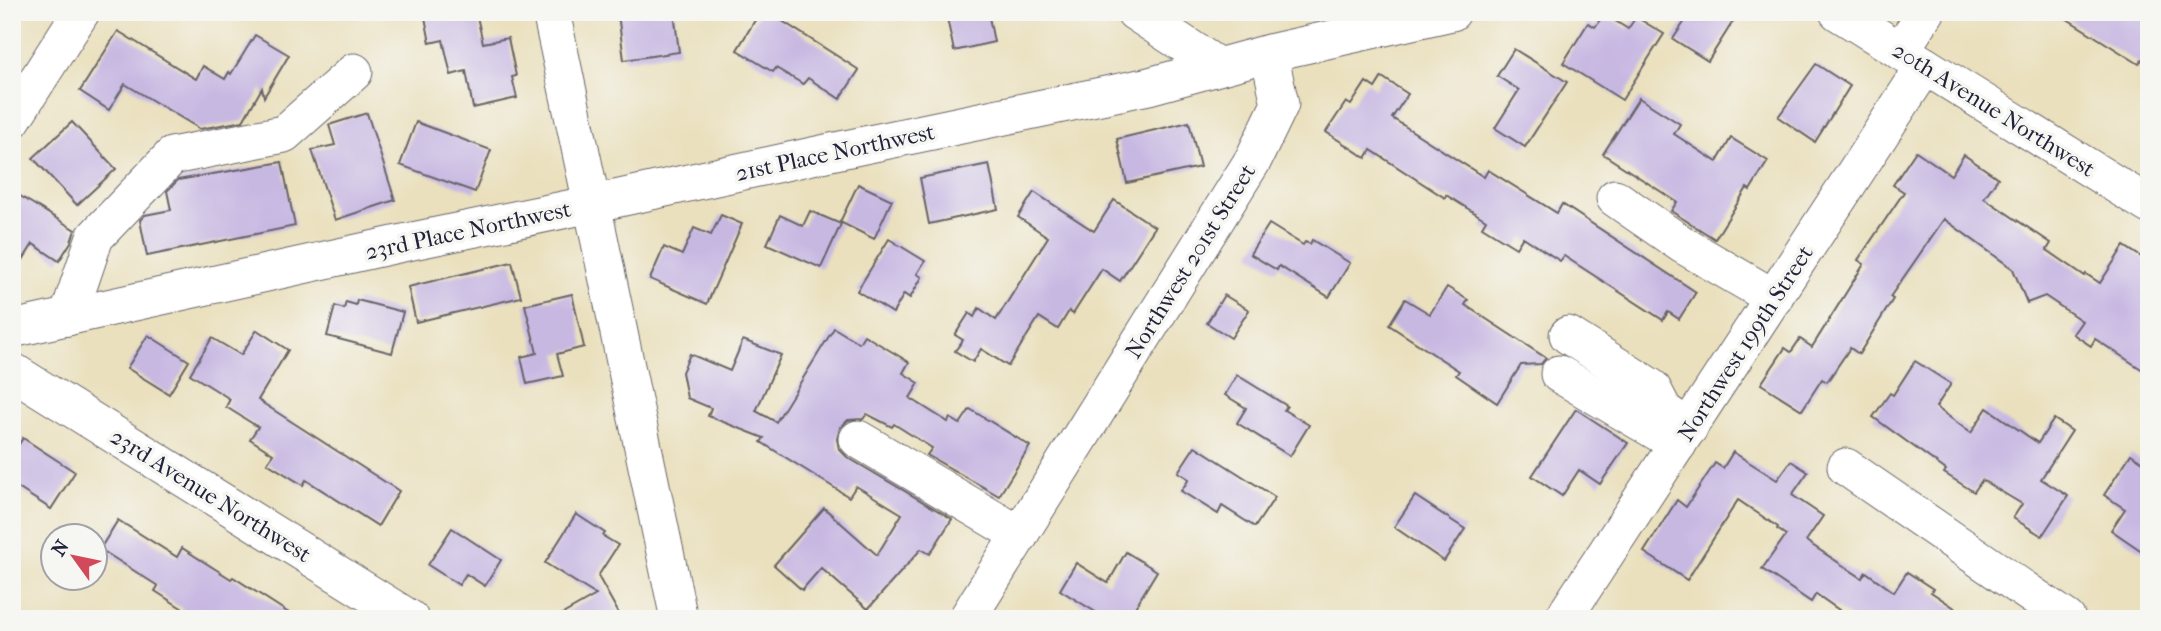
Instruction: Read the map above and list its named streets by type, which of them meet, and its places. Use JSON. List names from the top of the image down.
{
  "streets": {
    "street": [
      "20th Avenue Northwest",
      "21st Place Northwest",
      "23rd Place Northwest",
      "Northwest 201st Street",
      "Northwest 199th Street",
      "23rd Avenue Northwest"
    ]
  },
  "crossings": [
    ["20th Avenue Northwest", "Northwest 199th Street"],
    ["21st Place Northwest", "23rd Place Northwest"],
    ["21st Place Northwest", "Northwest 201st Street"]
  ],
  "north": "top left"
}
